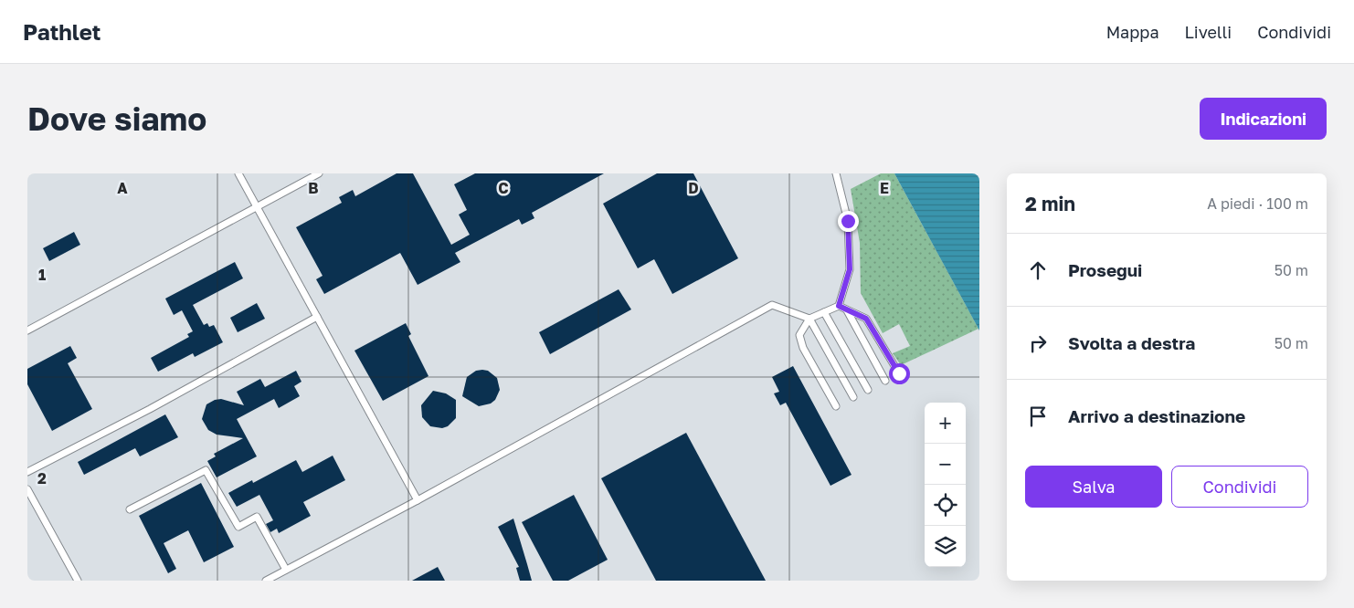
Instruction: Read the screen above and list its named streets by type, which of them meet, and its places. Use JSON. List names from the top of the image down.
{
  "page": {
    "header": "Pathlet",
    "nav": ["Mappa", "Livelli", "Condividi"],
    "buttons": [
      "Indicazioni",
      ["Salva", "Condividi"]
    ],
    "title": "Dove siamo",
    "heading": ["2 min", "A piedi · 100 m"],
    "list": [
      ["Prosegui", "50 m"],
      ["Svolta a destra", "50 m"],
      "Arrivo a destinazione"
    ],
    "map_buttons": ["+", "−"]
  },
  "grid": {
    "columns": [
      "A",
      "B",
      "C",
      "D",
      "E"
    ],
    "rows": ["1", "2"]
  }
}
